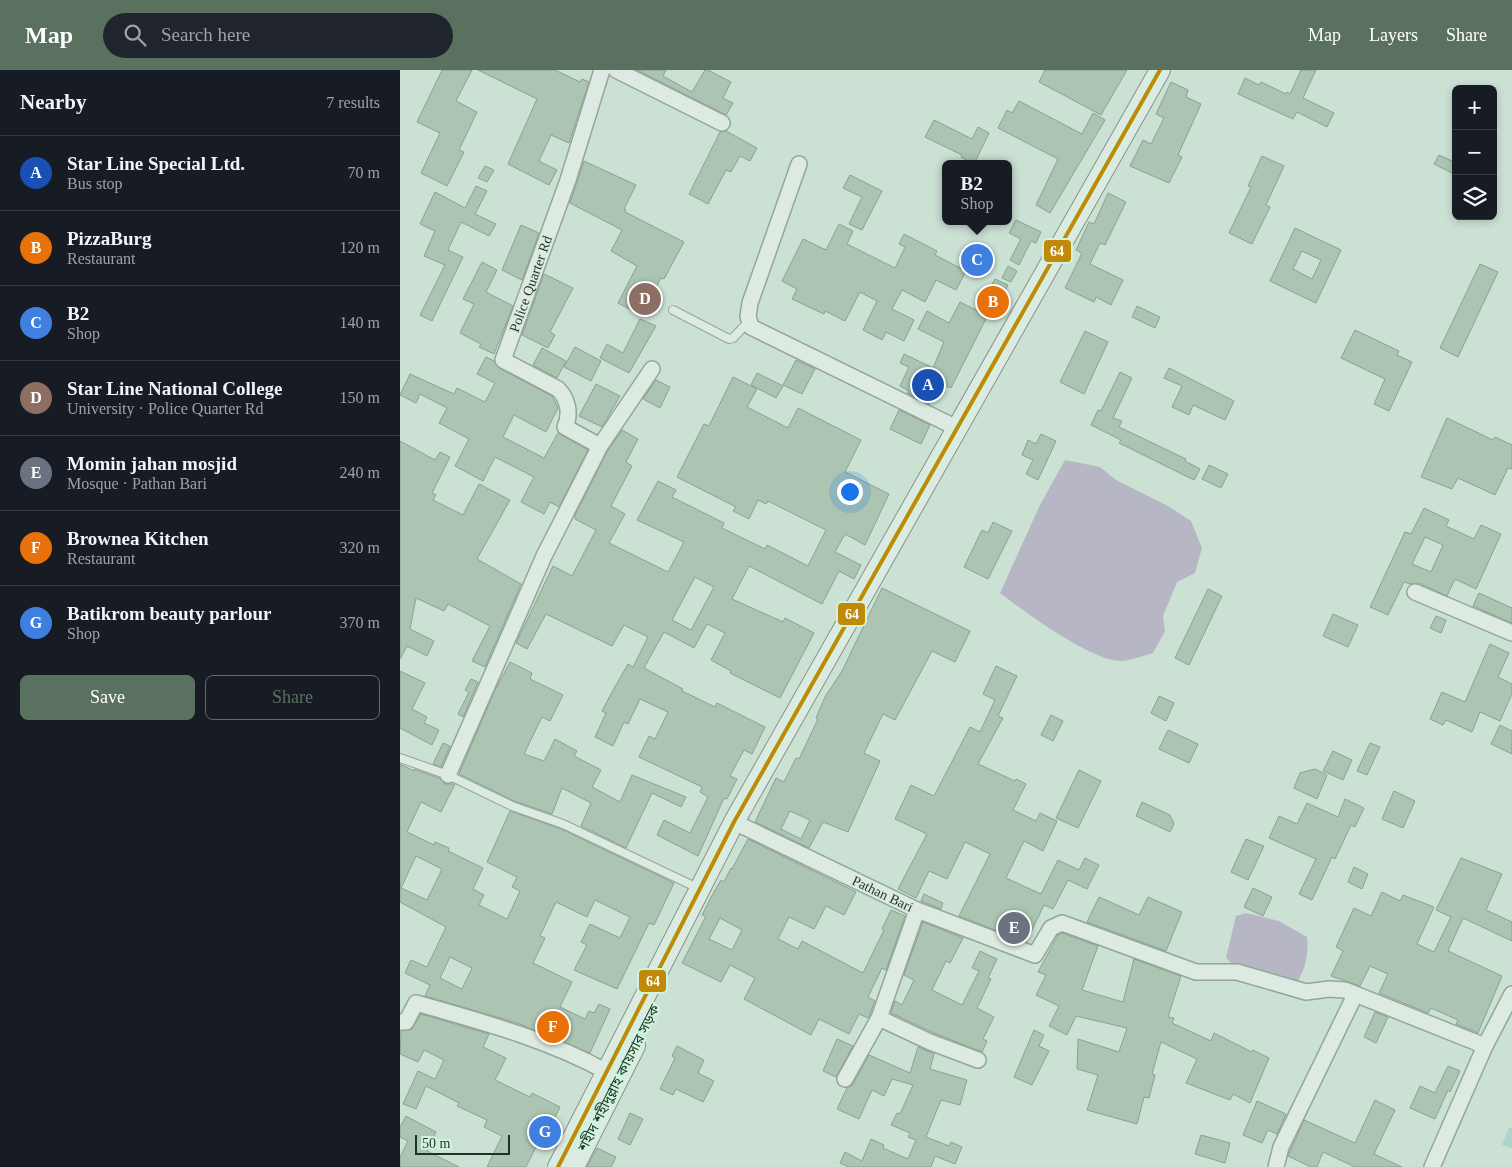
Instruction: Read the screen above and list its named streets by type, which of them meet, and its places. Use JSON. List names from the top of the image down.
{
  "streets": {
    "main road": ["শহীদ শহীদুল্লাহ কায়সার সড়ক"],
    "street": ["Police Quarter Rd", "Pathan Bari"]
  },
  "crossings": [
    ["Pathan Bari", "শহীদ শহীদুল্লাহ কায়সার সড়ক"]
  ],
  "lines": ["transit line 64"],
  "scale_bar": "50 m",
  "page": {
    "header": "Map",
    "search": "Search here",
    "nav": ["Map", "Layers", "Share"],
    "heading": ["Nearby", "7 results"],
    "map_buttons": ["+", "−"],
    "list": [
      {
        "mark": "A",
        "name": "Star Line Special Ltd.",
        "note": "Bus stop",
        "value": "70 m"
      },
      {
        "mark": "B",
        "name": "PizzaBurg",
        "note": "Restaurant",
        "value": "120 m"
      },
      {
        "mark": "C",
        "name": "B2",
        "note": "Shop",
        "value": "140 m"
      },
      {
        "mark": "D",
        "name": "Star Line National College",
        "note": "University · Police Quarter Rd",
        "value": "150 m"
      },
      {
        "mark": "E",
        "name": "Momin jahan mosjid",
        "note": "Mosque · Pathan Bari",
        "value": "240 m"
      },
      {
        "mark": "F",
        "name": "Brownea Kitchen",
        "note": "Restaurant",
        "value": "320 m"
      },
      {
        "mark": "G",
        "name": "Batikrom beauty parlour",
        "note": "Shop",
        "value": "370 m"
      }
    ],
    "popup": ["B2", "Shop"],
    "pins": [
      "C",
      "D",
      "B",
      "A",
      "E",
      "F",
      "G"
    ],
    "buttons": ["Save", "Share"],
    "scale": "50 m"
  }
}
